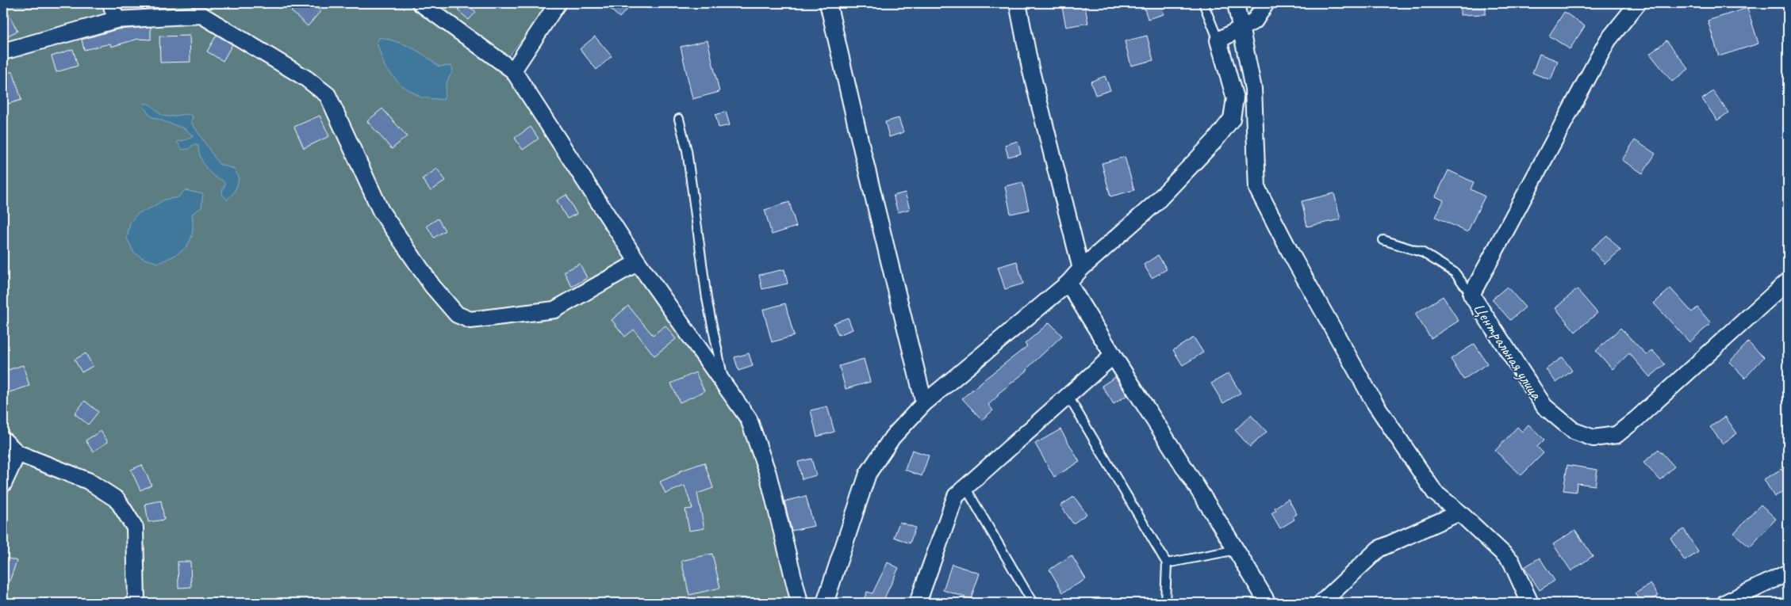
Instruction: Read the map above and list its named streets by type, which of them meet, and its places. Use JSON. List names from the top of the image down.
{
  "streets": {
    "street": ["Центральная улица"]
  }
}
